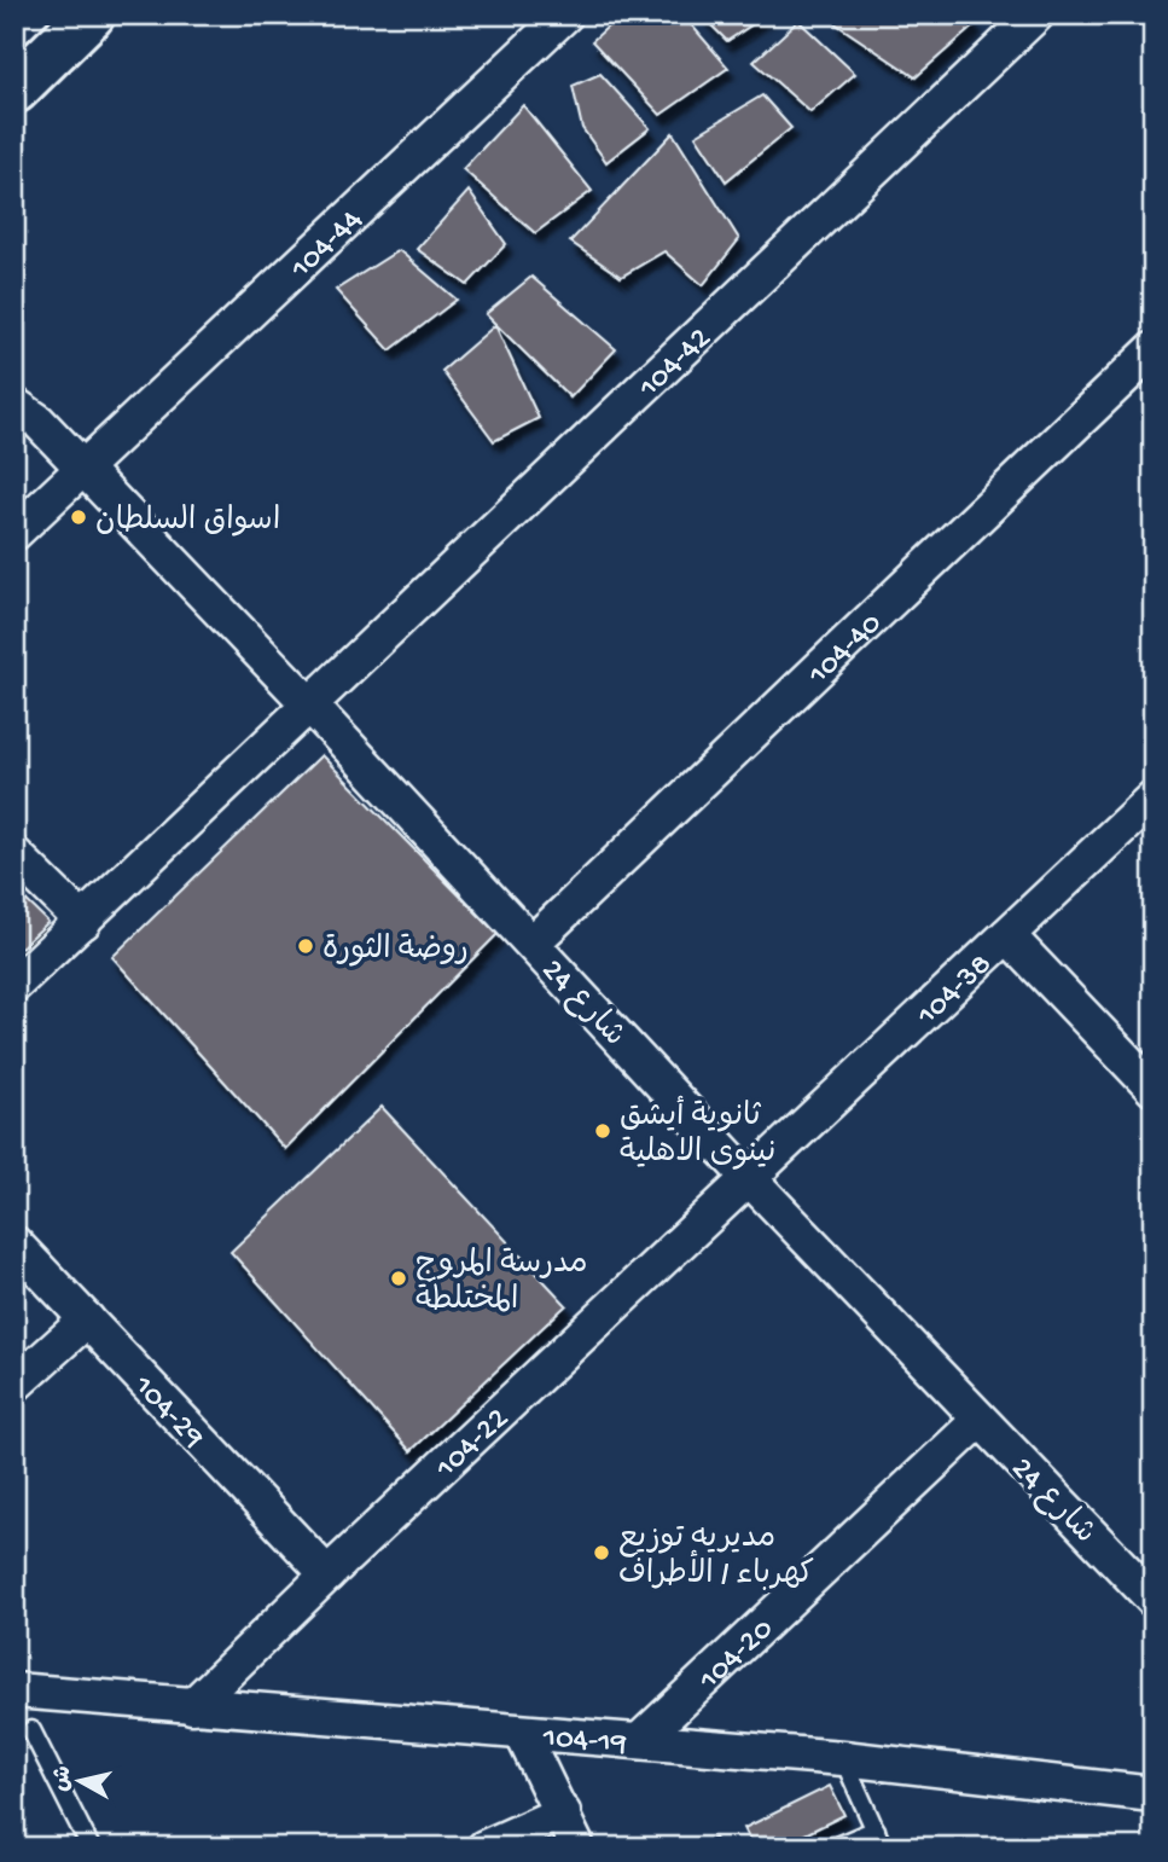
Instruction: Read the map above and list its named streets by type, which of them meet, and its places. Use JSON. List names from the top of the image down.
{
  "streets": {
    "street": [
      "104-44",
      "104-42",
      "104-40",
      "104-38",
      "شارع 24",
      "104-29",
      "104-22",
      "104-20",
      "104-19"
    ]
  },
  "crossings": [
    ["104-44", "شارع 24"],
    ["104-42", "شارع 24"],
    ["104-40", "شارع 24"],
    ["104-38", "شارع 24"],
    ["104-38", "104-22"],
    ["شارع 24", "104-22"],
    ["شارع 24", "104-20"],
    ["104-29", "104-22"],
    ["104-22", "104-19"],
    ["104-20", "104-19"]
  ],
  "places": [
    "اسواق السلطان",
    "روضة الثورة",
    "ثانوية أيشق نينوى الاهلية",
    "مدرسة المروج المختلطة",
    "مديريه توزيع كهرباء / الأطراف"
  ],
  "north": "left"
}
